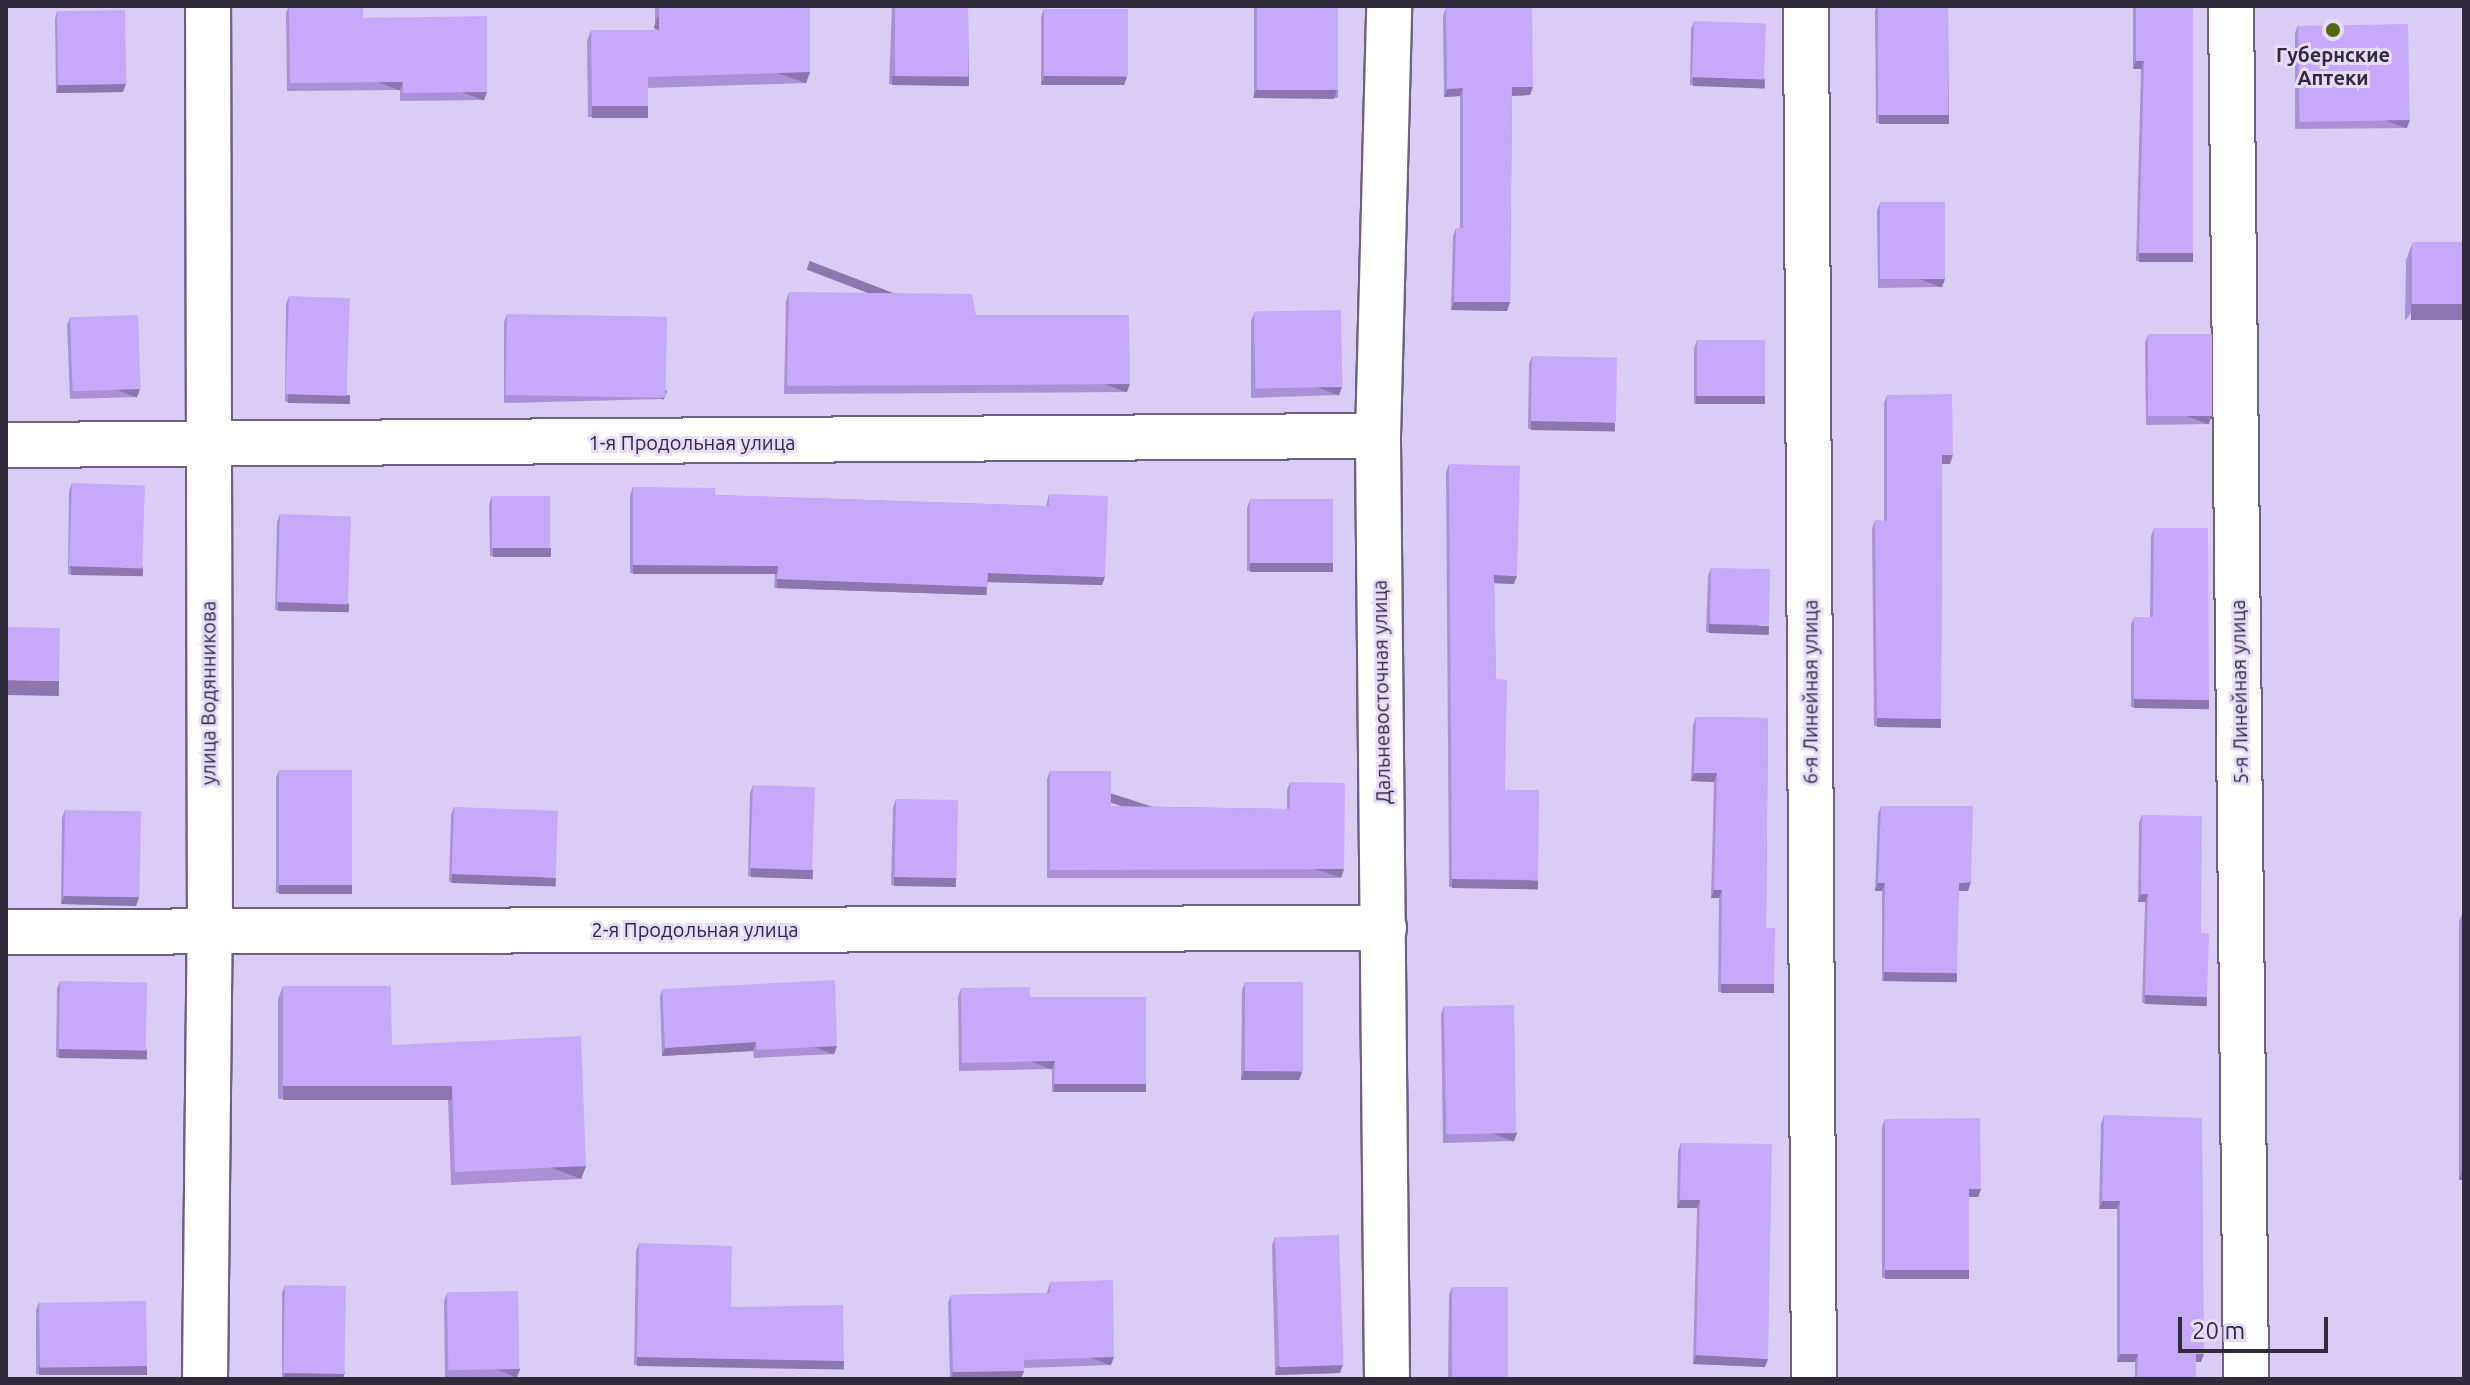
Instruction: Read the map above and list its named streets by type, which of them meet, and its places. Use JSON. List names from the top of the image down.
{
  "streets": {
    "street": [
      "1-я Продольная улица",
      "Дальневосточная улица",
      "6-я Линейная улица",
      "5-я Линейная улица",
      "улица Водянникова",
      "2-я Продольная улица"
    ]
  },
  "crossings": [
    ["1-я Продольная улица", "Дальневосточная улица"],
    ["1-я Продольная улица", "улица Водянникова"],
    ["Дальневосточная улица", "2-я Продольная улица"],
    ["улица Водянникова", "2-я Продольная улица"]
  ],
  "places": ["Губернские Аптеки"],
  "scale_bar": "20 m"
}
